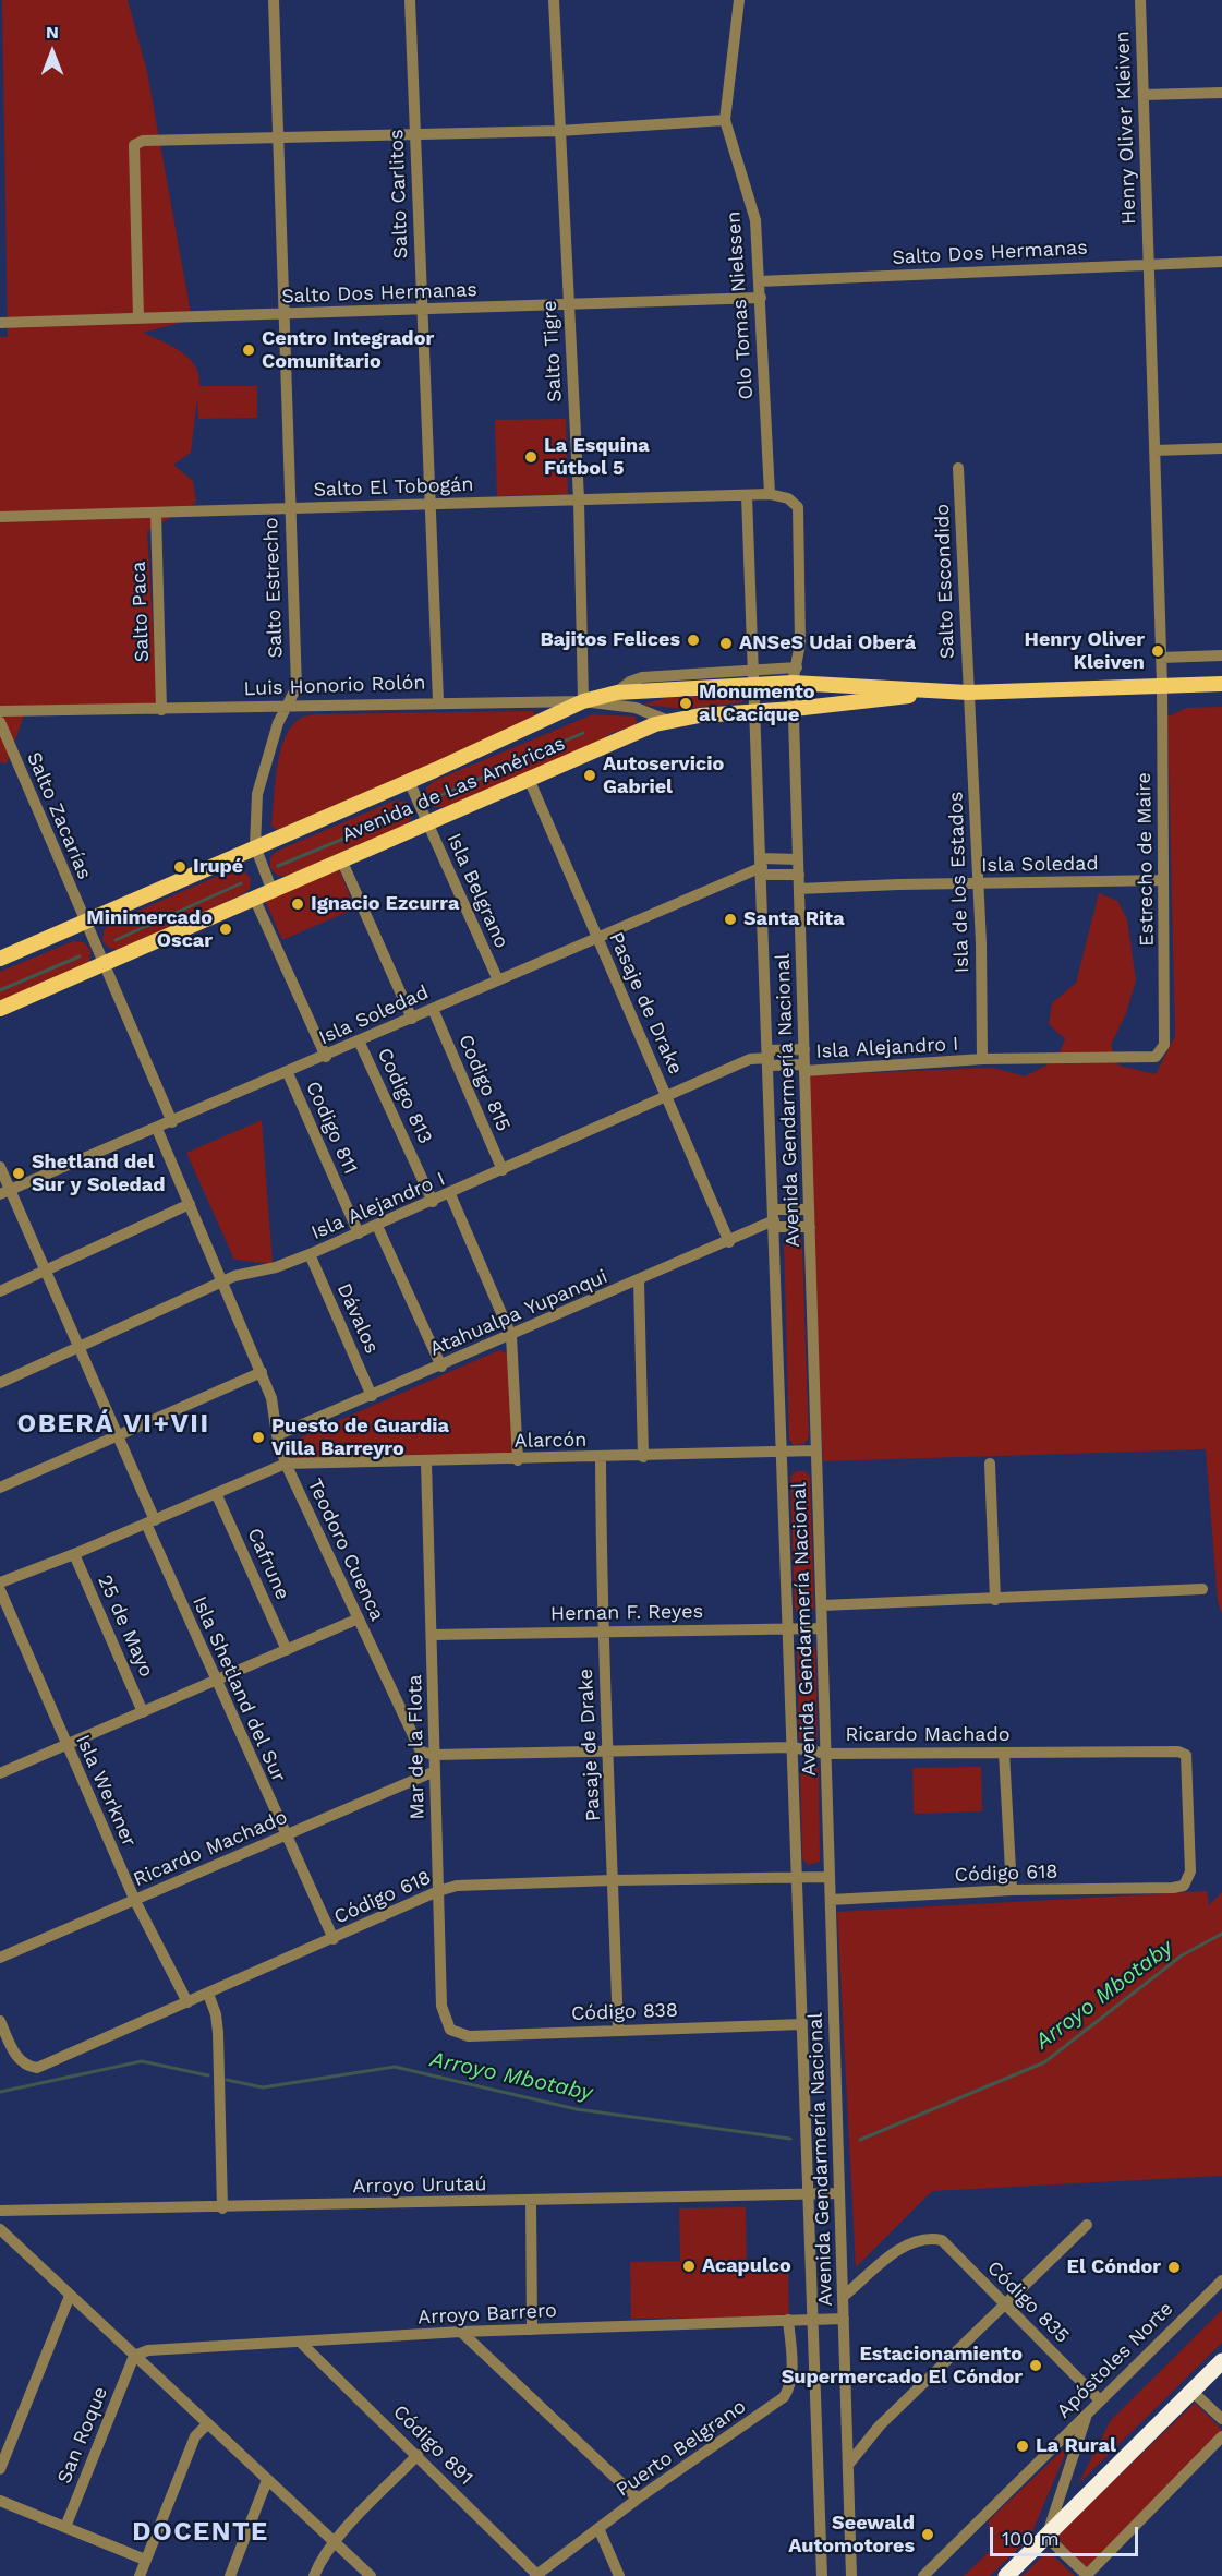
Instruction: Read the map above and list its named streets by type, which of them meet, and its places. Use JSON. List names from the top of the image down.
{
  "streets": {
    "main road": ["Avenida de Las Américas"],
    "street": [
      "Henry Oliver Kleiven",
      "Salto Carlitos",
      "Salto Dos Hermanas",
      "Olo Tomas Nielssen",
      "Salto Tigre",
      "Salto El Tobogán",
      "Salto Escondido",
      "Salto Estrecho",
      "Salto Paca",
      "Luis Honorio Rolón",
      "Salto Zacarías",
      "Estrecho de Maire",
      "Isla Soledad",
      "Isla de los Estados",
      "Isla Belgrano",
      "Pasaje de Drake",
      "Isla Alejandro I",
      "Codigo 815",
      "Codigo 813",
      "Avenida Gendarmería Nacional",
      "Codigo 811",
      "Atahualpa Yupanqui",
      "Dávalos",
      "Alarcón",
      "Teodoro Cuenca",
      "Cafrune",
      "Hernan F. Reyes",
      "25 de Mayo",
      "Isla Shetland del Sur",
      "Ricardo Machado",
      "Mar de la Flota",
      "Isla Werkner",
      "Código 618",
      "Código 838",
      "Arroyo Urutaú",
      "Código 835",
      "Arroyo Barrero",
      "Apóstoles Norte",
      "San Roque",
      "Código 891",
      "Puerto Belgrano"
    ]
  },
  "crossings": [
    ["Henry Oliver Kleiven", "Salto Dos Hermanas"],
    ["Henry Oliver Kleiven", "Avenida de Las Américas"],
    ["Henry Oliver Kleiven", "Estrecho de Maire"],
    ["Salto Carlitos", "Salto Dos Hermanas"],
    ["Salto Carlitos", "Salto El Tobogán"],
    ["Salto Carlitos", "Luis Honorio Rolón"],
    ["Salto Dos Hermanas", "Olo Tomas Nielssen"],
    ["Salto Dos Hermanas", "Salto Tigre"],
    ["Salto Dos Hermanas", "Salto Estrecho"],
    ["Olo Tomas Nielssen", "Salto El Tobogán"],
    ["Salto Tigre", "Salto El Tobogán"],
    ["Salto Tigre", "Luis Honorio Rolón"],
    ["Salto Tigre", "Avenida de Las Américas"],
    ["Salto El Tobogán", "Salto Estrecho"],
    ["Salto El Tobogán", "Salto Paca"],
    ["Salto El Tobogán", "Avenida de Las Américas"],
    ["Salto El Tobogán", "Avenida Gendarmería Nacional"],
    ["Salto Escondido", "Avenida de Las Américas"],
    ["Salto Escondido", "Isla de los Estados"],
    ["Salto Estrecho", "Luis Honorio Rolón"],
    ["Salto Estrecho", "Avenida de Las Américas"],
    ["Salto Paca", "Luis Honorio Rolón"],
    ["Luis Honorio Rolón", "Avenida de Las Américas"],
    ["Avenida de Las Américas", "Salto Zacarías"],
    ["Avenida de Las Américas", "Estrecho de Maire"],
    ["Avenida de Las Américas", "Isla de los Estados"],
    ["Avenida de Las Américas", "Isla Belgrano"],
    ["Avenida de Las Américas", "Pasaje de Drake"],
    ["Avenida de Las Américas", "Avenida Gendarmería Nacional"],
    ["Estrecho de Maire", "Isla Soledad"],
    ["Estrecho de Maire", "Isla Alejandro I"],
    ["Isla Soledad", "Isla de los Estados"],
    ["Isla Soledad", "Isla Belgrano"],
    ["Isla Soledad", "Pasaje de Drake"],
    ["Isla Soledad", "Codigo 815"],
    ["Isla Soledad", "Codigo 813"],
    ["Isla Soledad", "Avenida Gendarmería Nacional"],
    ["Isla Soledad", "Codigo 811"],
    ["Isla Soledad", "Teodoro Cuenca"],
    ["Isla Soledad", "Isla Shetland del Sur"],
    ["Isla de los Estados", "Isla Alejandro I"],
    ["Pasaje de Drake", "Isla Alejandro I"],
    ["Pasaje de Drake", "Atahualpa Yupanqui"],
    ["Pasaje de Drake", "Alarcón"],
    ["Pasaje de Drake", "Hernan F. Reyes"],
    ["Pasaje de Drake", "Ricardo Machado"],
    ["Pasaje de Drake", "Código 618"],
    ["Pasaje de Drake", "Código 838"],
    ["Isla Alejandro I", "Codigo 815"],
    ["Isla Alejandro I", "Codigo 813"],
    ["Isla Alejandro I", "Avenida Gendarmería Nacional"],
    ["Isla Alejandro I", "Codigo 811"],
    ["Isla Alejandro I", "Dávalos"],
    ["Isla Alejandro I", "Teodoro Cuenca"],
    ["Isla Alejandro I", "Isla Shetland del Sur"],
    ["Avenida Gendarmería Nacional", "Atahualpa Yupanqui"],
    ["Avenida Gendarmería Nacional", "Alarcón"],
    ["Avenida Gendarmería Nacional", "Hernan F. Reyes"],
    ["Avenida Gendarmería Nacional", "Ricardo Machado"],
    ["Avenida Gendarmería Nacional", "Código 618"],
    ["Avenida Gendarmería Nacional", "Código 838"],
    ["Avenida Gendarmería Nacional", "Arroyo Urutaú"],
    ["Avenida Gendarmería Nacional", "Código 835"],
    ["Avenida Gendarmería Nacional", "Arroyo Barrero"],
    ["Atahualpa Yupanqui", "Dávalos"],
    ["Atahualpa Yupanqui", "Teodoro Cuenca"],
    ["Alarcón", "Teodoro Cuenca"],
    ["Alarcón", "Mar de la Flota"],
    ["Teodoro Cuenca", "Ricardo Machado"],
    ["Teodoro Cuenca", "Mar de la Flota"],
    ["Hernan F. Reyes", "Mar de la Flota"],
    ["Isla Shetland del Sur", "Ricardo Machado"],
    ["Isla Shetland del Sur", "Código 618"],
    ["Ricardo Machado", "Mar de la Flota"],
    ["Ricardo Machado", "Isla Werkner"],
    ["Ricardo Machado", "Código 618"],
    ["Mar de la Flota", "Código 618"],
    ["Mar de la Flota", "Código 838"],
    ["Isla Werkner", "Código 618"],
    ["Código 835", "Apóstoles Norte"],
    ["Arroyo Barrero", "San Roque"],
    ["Arroyo Barrero", "Código 891"],
    ["Arroyo Barrero", "Puerto Belgrano"],
    ["Código 891", "Puerto Belgrano"]
  ],
  "districts": ["OBERÁ VI+VII", "DOCENTE"],
  "water": ["Arroyo Mbotaby"],
  "places": [
    "Centro Integrador Comunitario",
    "La Esquina Fútbol 5",
    "Bajitos Felices",
    "ANSeS Udai Oberá",
    "Henry Oliver Kleiven",
    "Monumento al Cacique",
    "Autoservicio Gabriel",
    "Irupé",
    "Ignacio Ezcurra",
    "Santa Rita",
    "Minimercado Oscar",
    "Shetland del Sur y Soledad",
    "Puesto de Guardia Villa Barreyro",
    "Acapulco",
    "El Cóndor",
    "Estacionamiento Supermercado El Cóndor",
    "La Rural",
    "Seewald Automotores"
  ],
  "scale_bar": "100 m",
  "north": "top"
}
